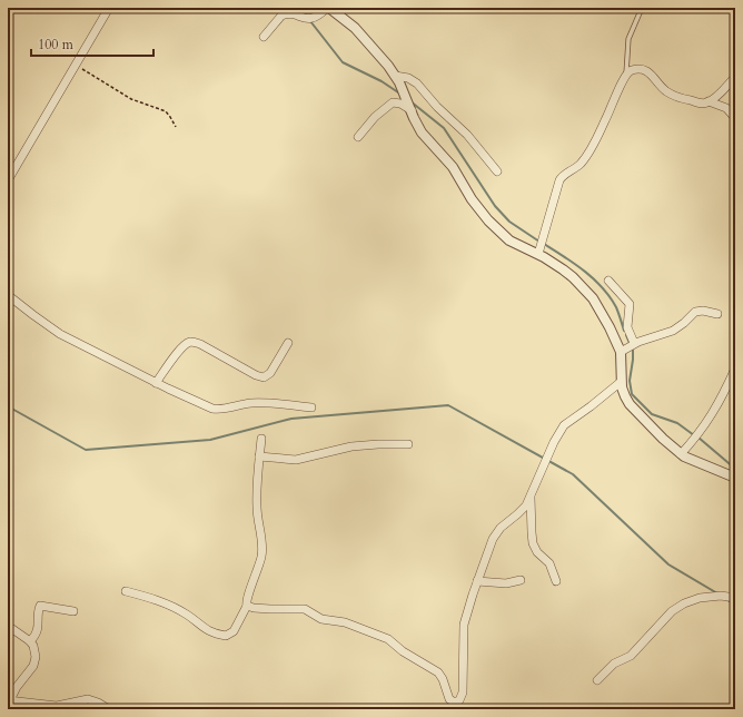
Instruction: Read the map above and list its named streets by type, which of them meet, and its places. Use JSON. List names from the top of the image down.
{
  "scale_bar": "100 m"
}
